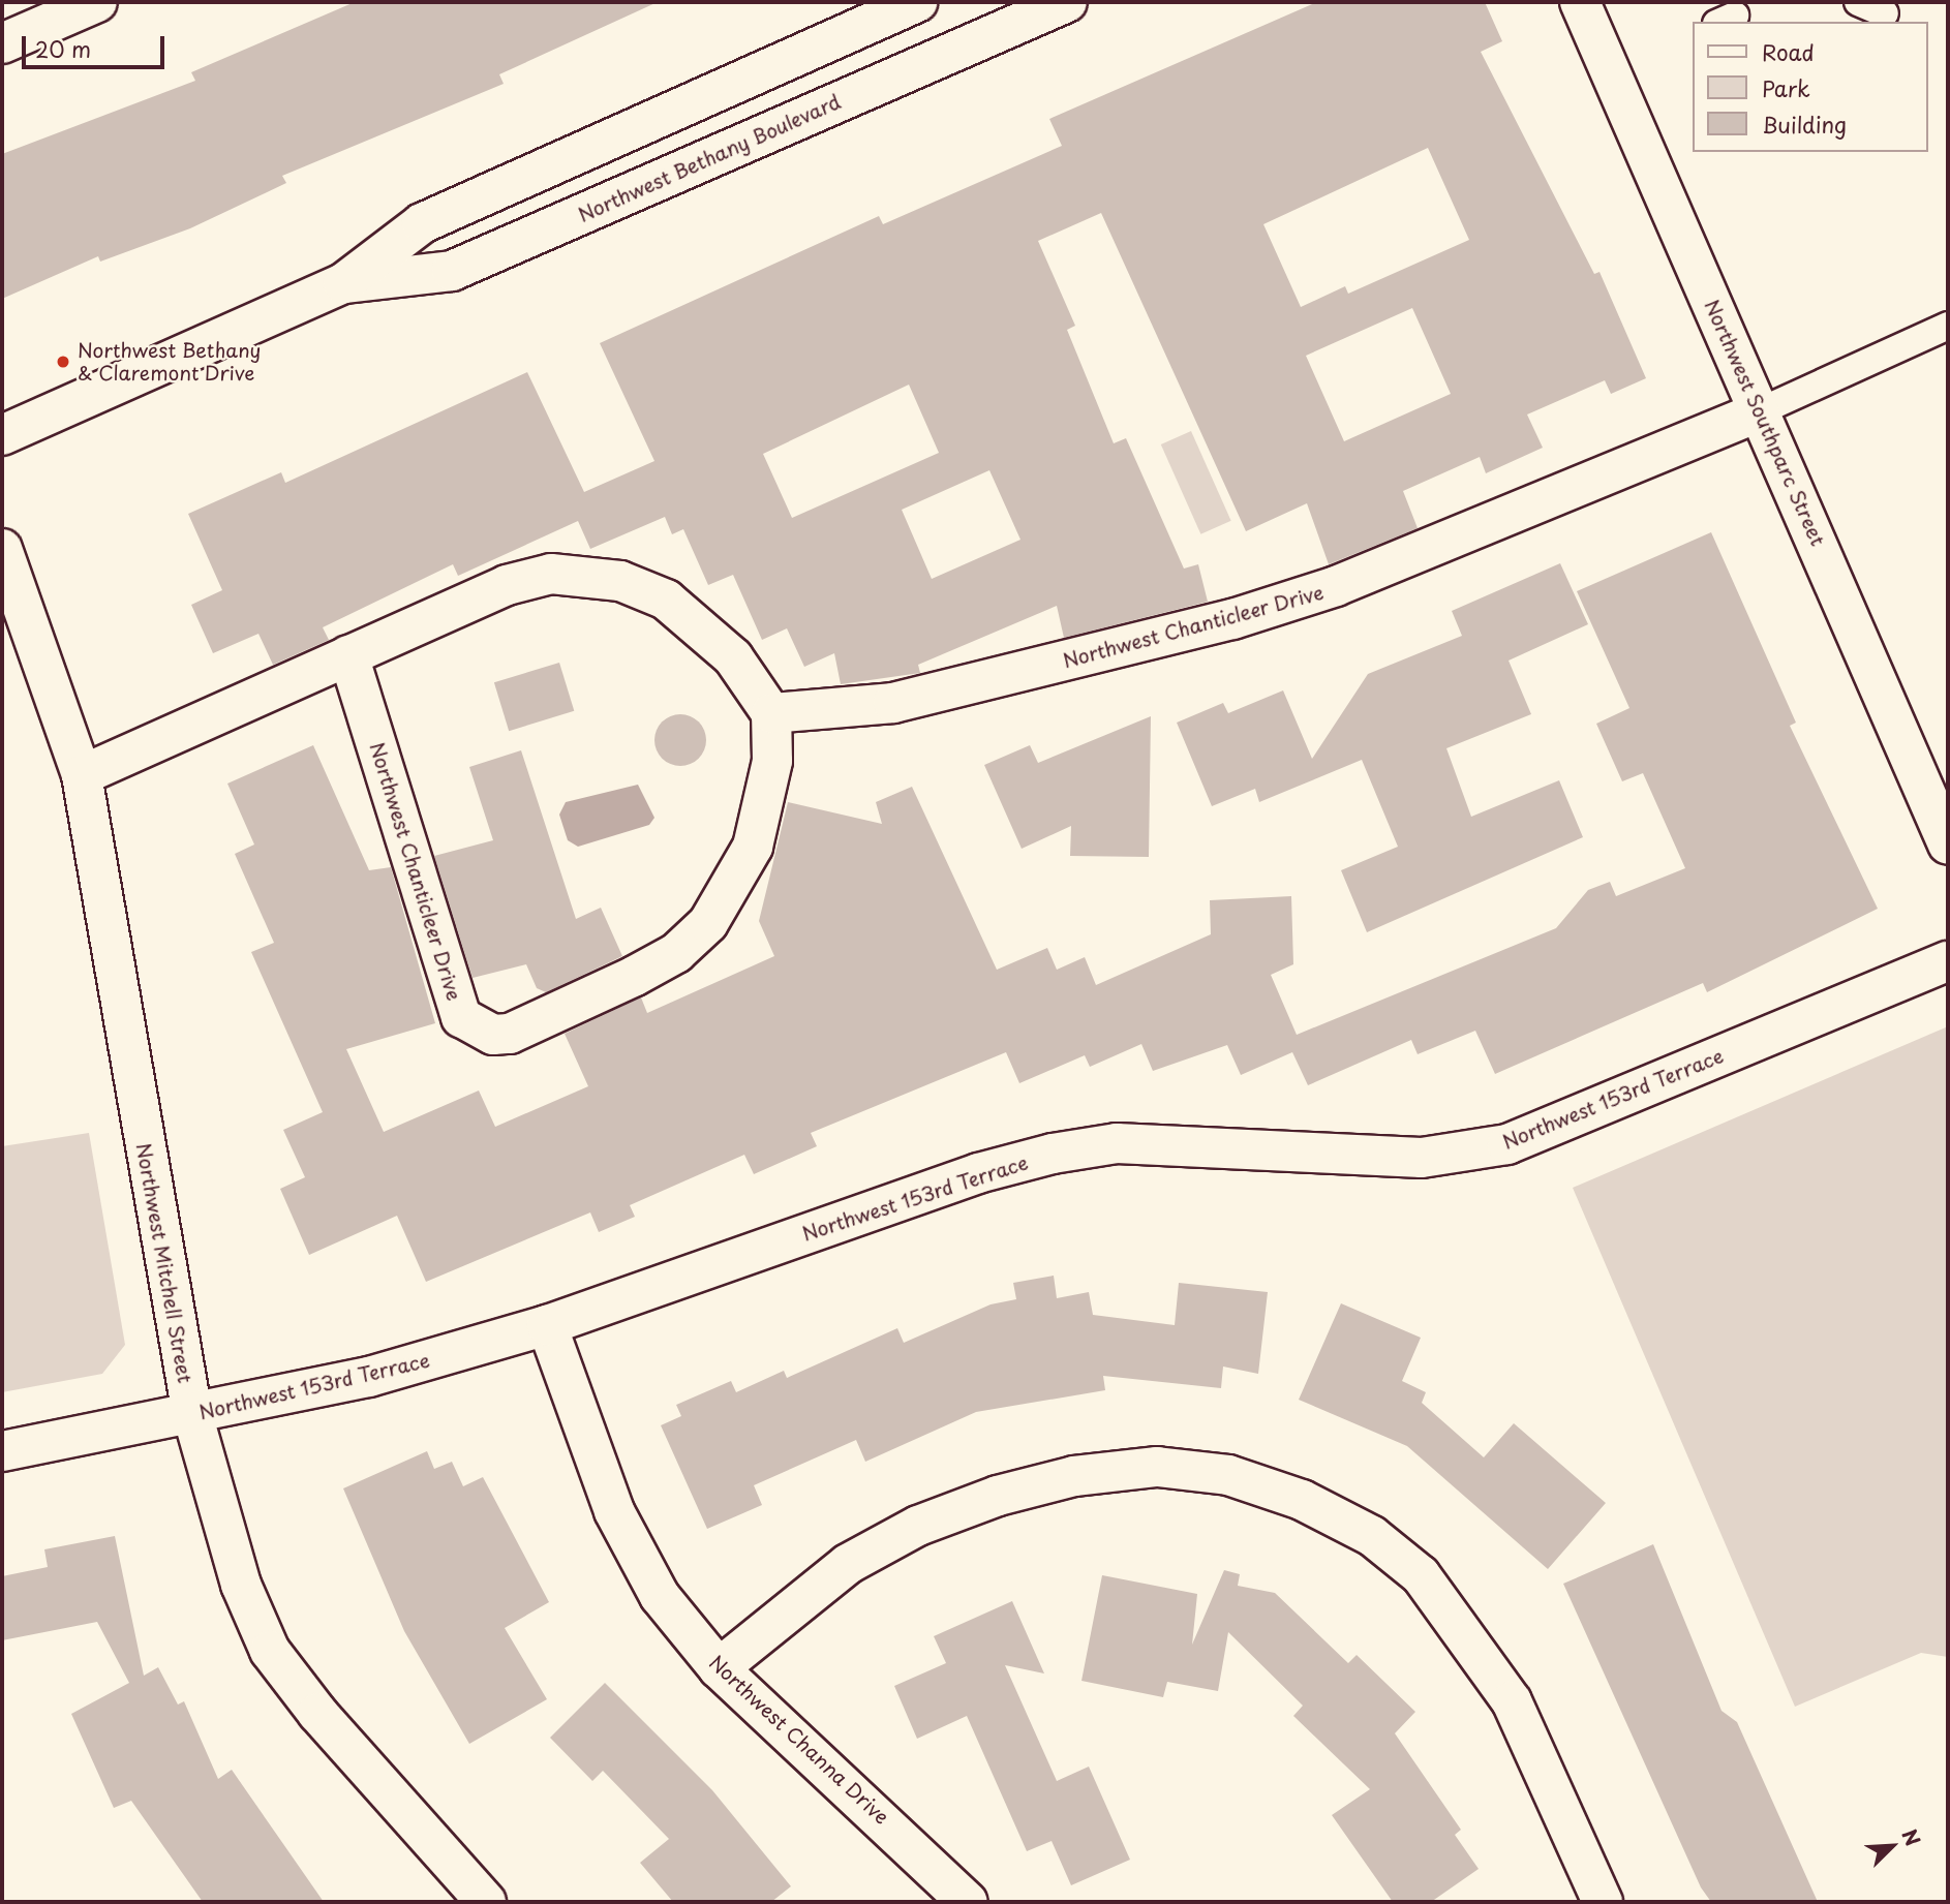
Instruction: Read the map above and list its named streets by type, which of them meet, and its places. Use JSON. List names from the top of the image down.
{
  "streets": {
    "street": [
      "Northwest Bethany Boulevard",
      "Northwest Southparc Street",
      "Northwest Chanticleer Drive",
      "Northwest 153rd Terrace",
      "Northwest Mitchell Street",
      "Northwest Channa Drive"
    ]
  },
  "crossings": [
    ["Northwest Southparc Street", "Northwest Chanticleer Drive"],
    ["Northwest 153rd Terrace", "Northwest Mitchell Street"],
    ["Northwest 153rd Terrace", "Northwest Channa Drive"]
  ],
  "places": ["Northwest Bethany & Claremont Drive"],
  "legend": ["Road", "Park", "Building"],
  "scale_bar": "20 m",
  "north": "top right"
}
